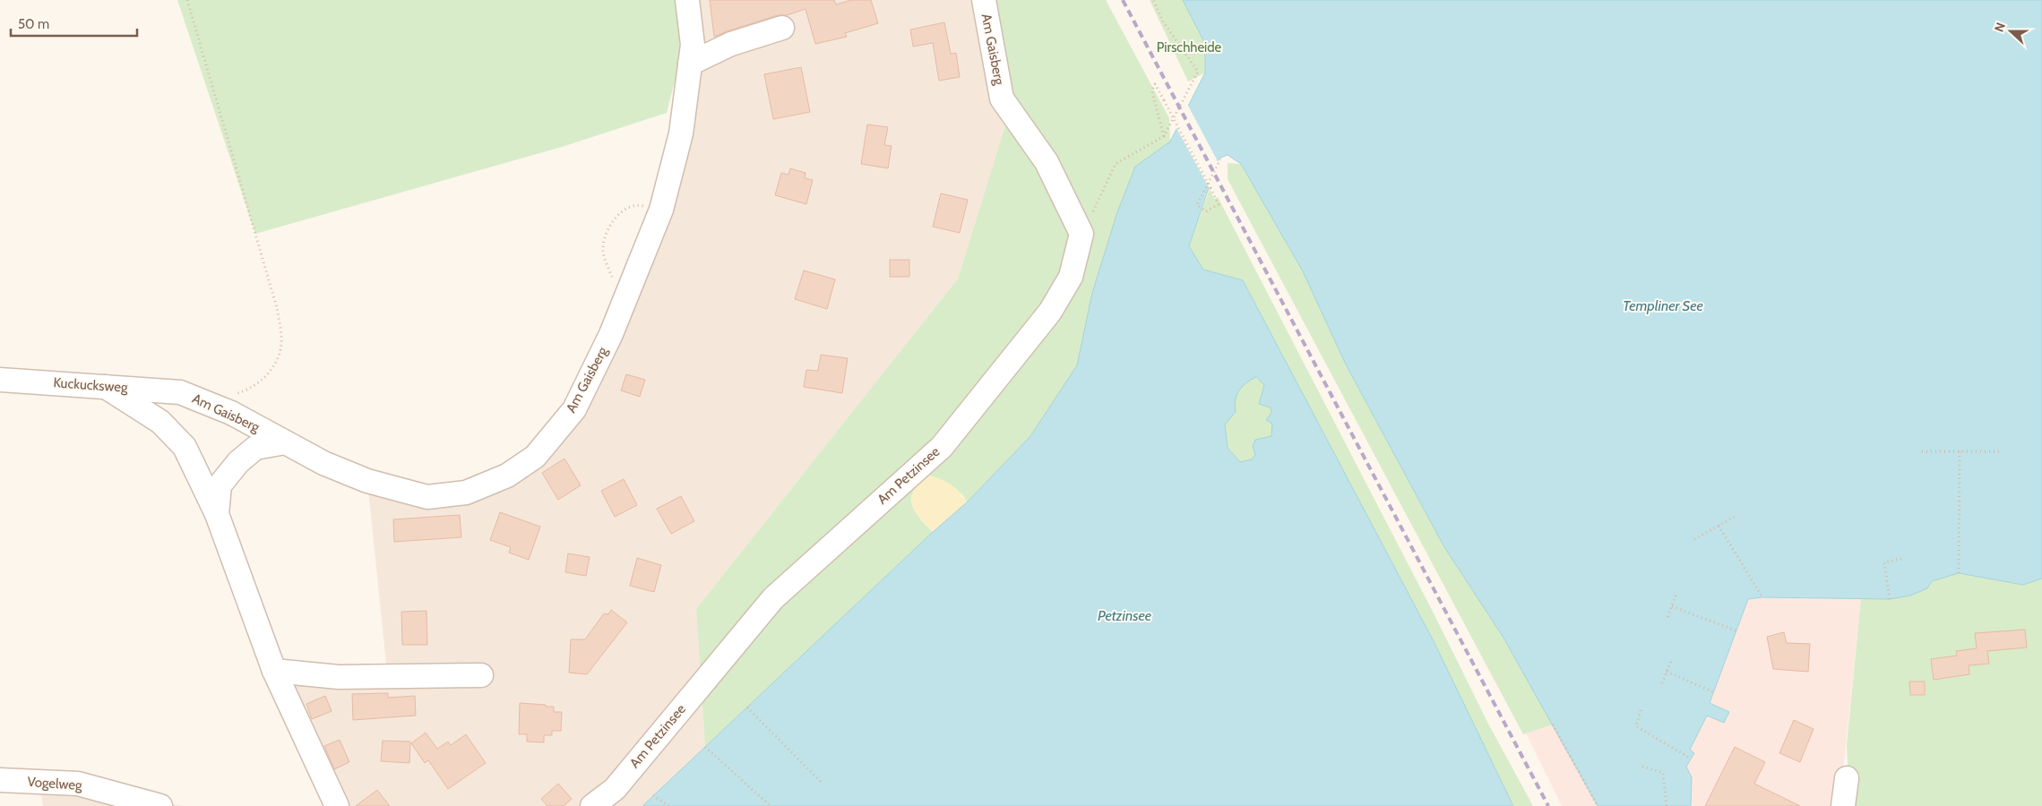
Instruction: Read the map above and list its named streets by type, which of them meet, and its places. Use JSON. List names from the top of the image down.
{
  "streets": {
    "street": [
      "Am Gaisberg",
      "Kuckucksweg",
      "Am Petzinsee",
      "Vogelweg"
    ]
  },
  "crossings": [
    ["Am Gaisberg", "Kuckucksweg"],
    ["Am Gaisberg", "Am Petzinsee"]
  ],
  "water": ["Templiner See", "Petzinsee"],
  "parks": ["Pirschheide"],
  "scale_bar": "50 m",
  "north": "left"
}
